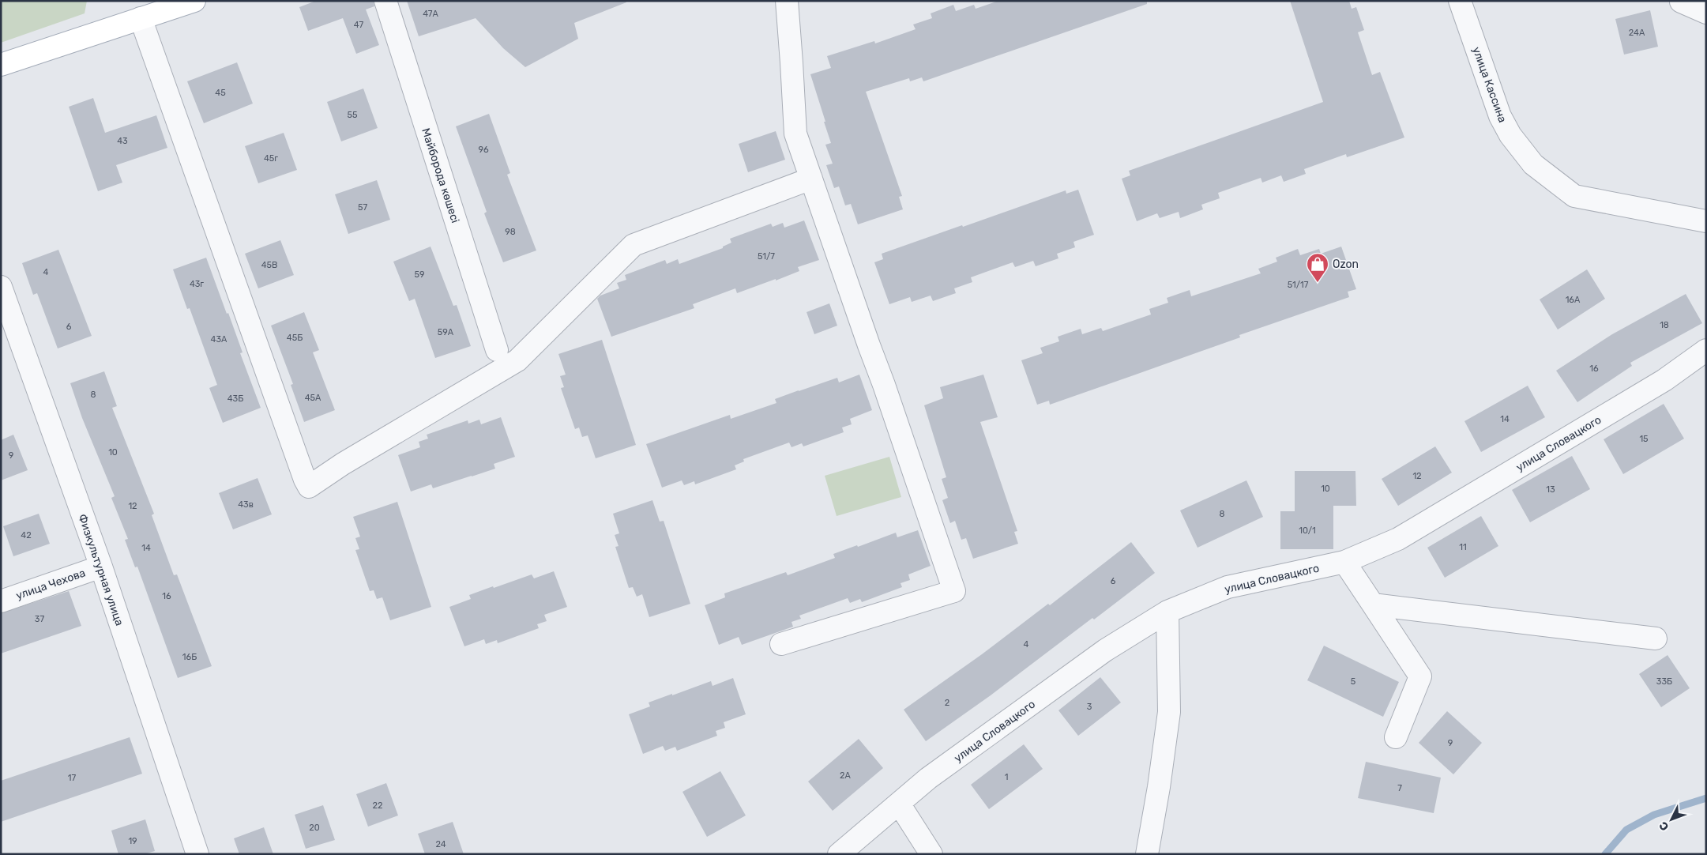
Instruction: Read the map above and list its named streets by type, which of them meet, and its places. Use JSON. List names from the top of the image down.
{
  "streets": {
    "street": [
      "улица Кассина",
      "Майборода көшесі",
      "улица Словацкого",
      "Физкультурная улица",
      "улица Чехова"
    ]
  },
  "crossings": [
    ["Физкультурная улица", "улица Чехова"]
  ],
  "places": {
    "shop": ["Ozon"]
  },
  "house_numbers": [
    "47А",
    "47",
    "24А",
    "45",
    "55",
    "43",
    "96",
    "45г",
    "57",
    "98",
    "51/7",
    "45В",
    "4",
    "59",
    "43г",
    "51/17",
    "16А",
    "18",
    "6",
    "59А",
    "45Б",
    "43А",
    "16",
    "8",
    "45А",
    "43Б",
    "14",
    "15",
    "10",
    "9",
    "12",
    "10",
    "13",
    "43в",
    "12",
    "8",
    "10/1",
    "42",
    "11",
    "14",
    "6",
    "16",
    "37",
    "4",
    "16Б",
    "5",
    "33Б",
    "2",
    "3",
    "9",
    "2А",
    "1",
    "17",
    "7",
    "22",
    "20",
    "19",
    "24"
  ],
  "north": "bottom left"
}
